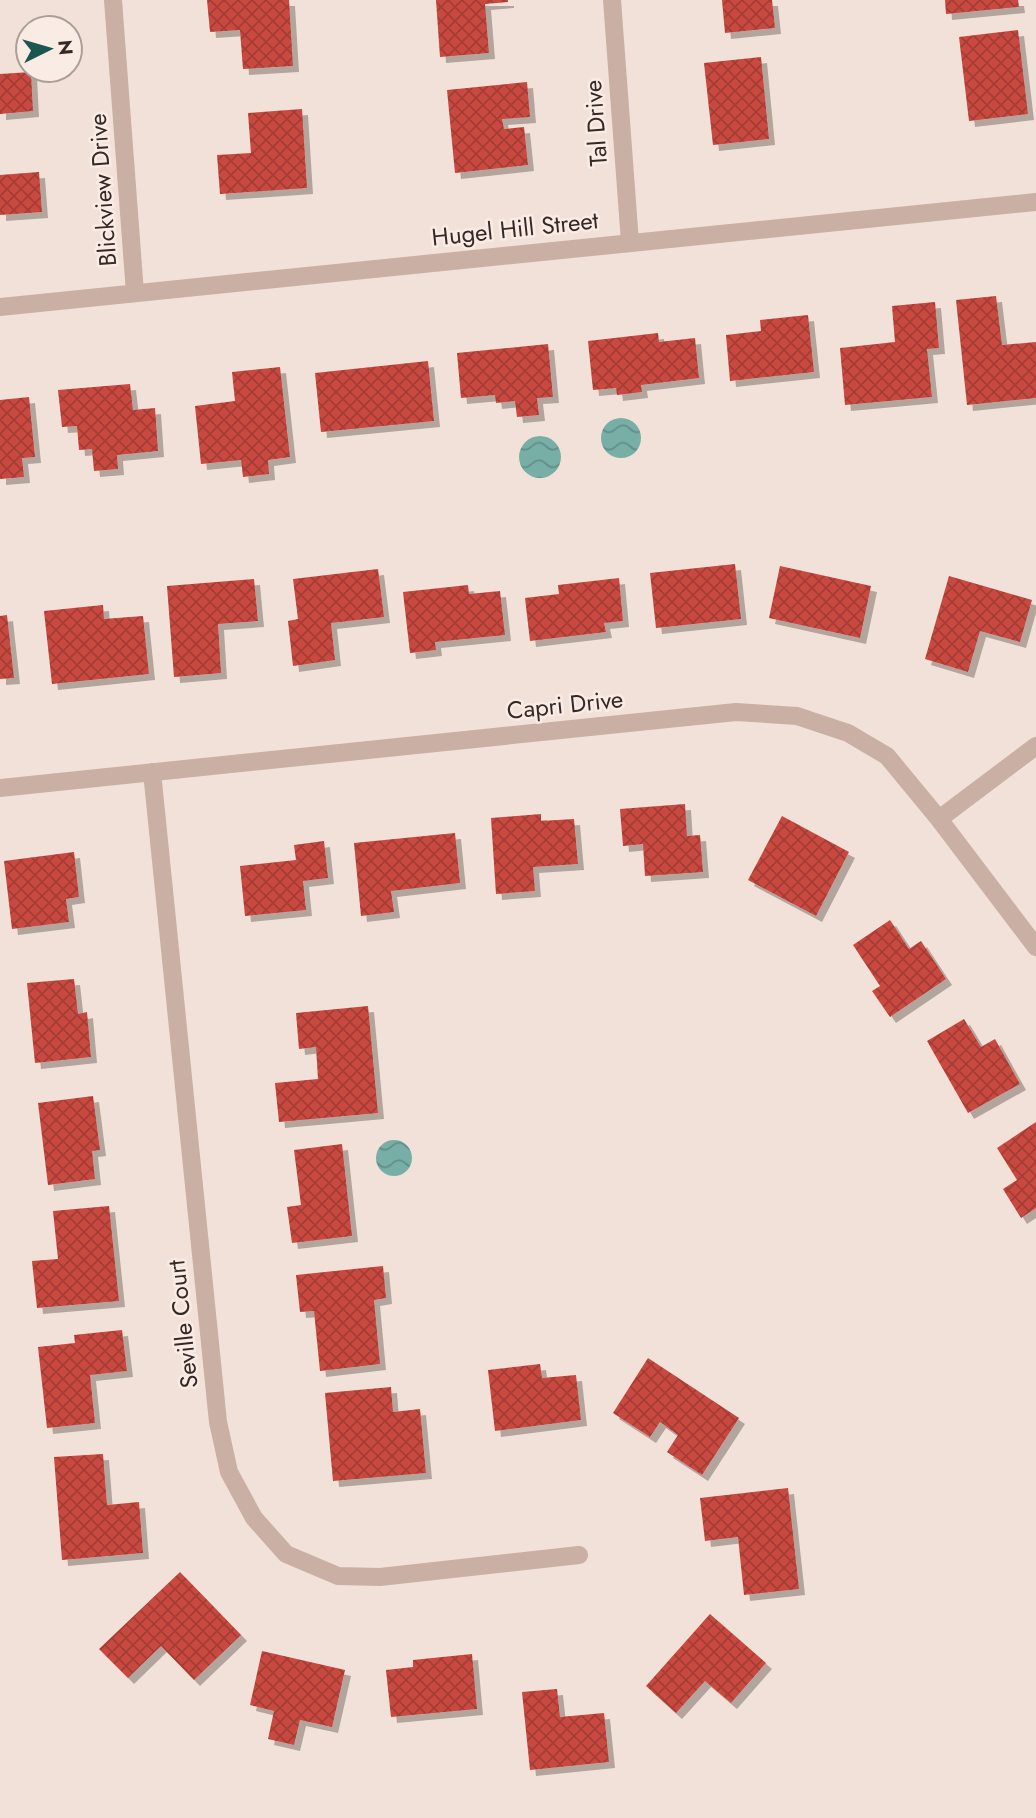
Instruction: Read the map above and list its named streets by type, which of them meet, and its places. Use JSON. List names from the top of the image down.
{
  "streets": {
    "street": [
      "Tal Drive",
      "Blickview Drive",
      "Hugel Hill Street",
      "Capri Drive",
      "Seville Court"
    ]
  },
  "crossings": [
    ["Tal Drive", "Hugel Hill Street"],
    ["Blickview Drive", "Hugel Hill Street"],
    ["Capri Drive", "Seville Court"]
  ],
  "north": "right"
}
